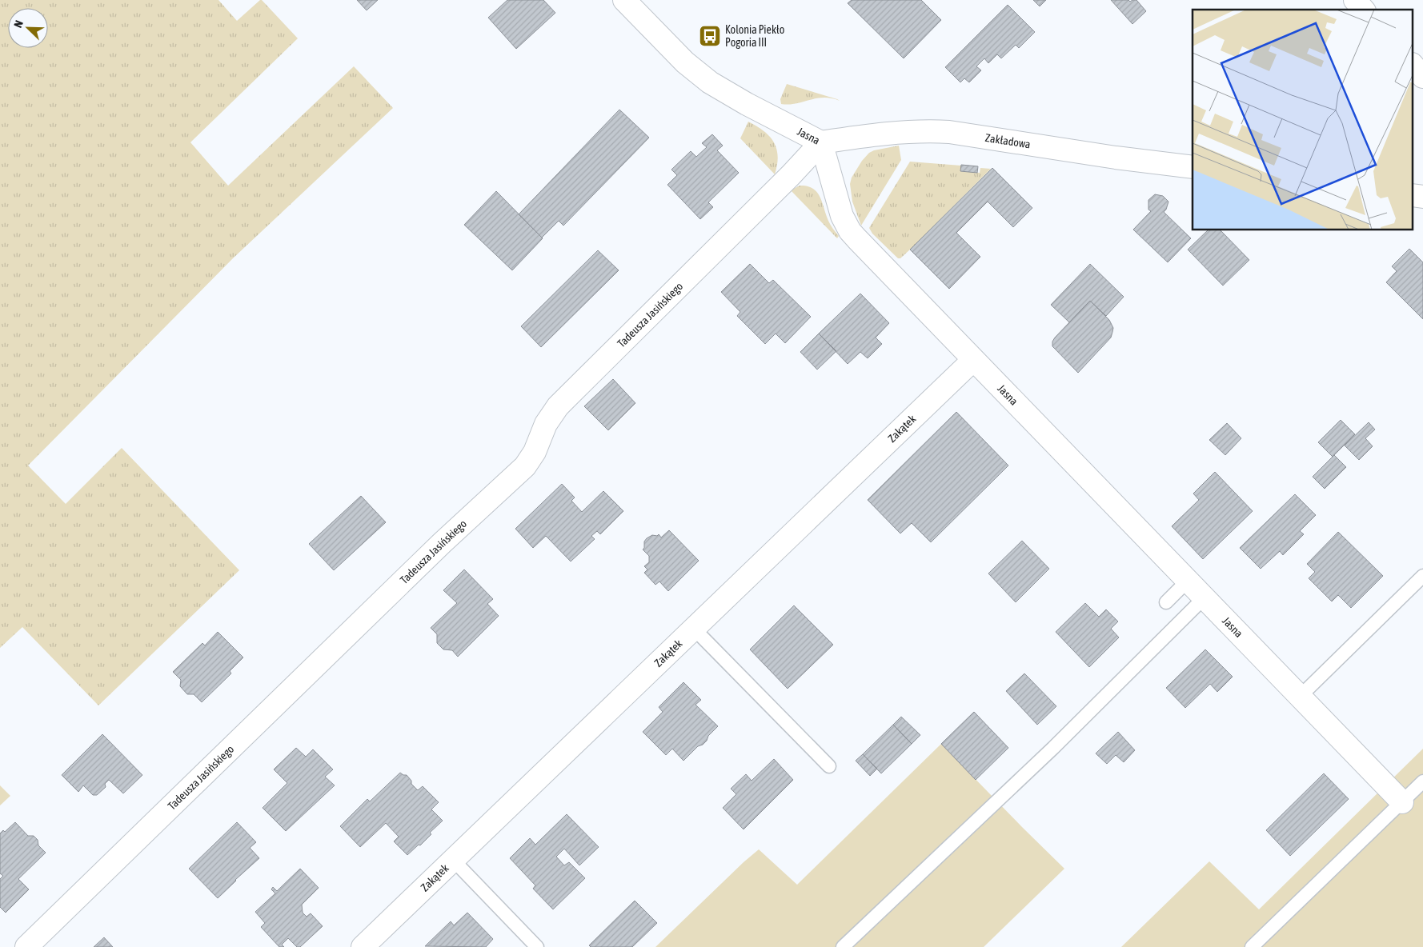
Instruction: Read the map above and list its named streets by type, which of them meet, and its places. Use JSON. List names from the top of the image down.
{
  "streets": {
    "street": [
      "Jasna",
      "Zakładowa",
      "Tadeusza Jasińskiego",
      "Zakątek"
    ]
  },
  "crossings": [
    ["Jasna", "Zakładowa"],
    ["Jasna", "Tadeusza Jasińskiego"],
    ["Jasna", "Zakątek"],
    ["Zakładowa", "Tadeusza Jasińskiego"]
  ],
  "places": {
    "bus stop": ["Kolonia Piekło Pogoria III"]
  },
  "north": "top left"
}
